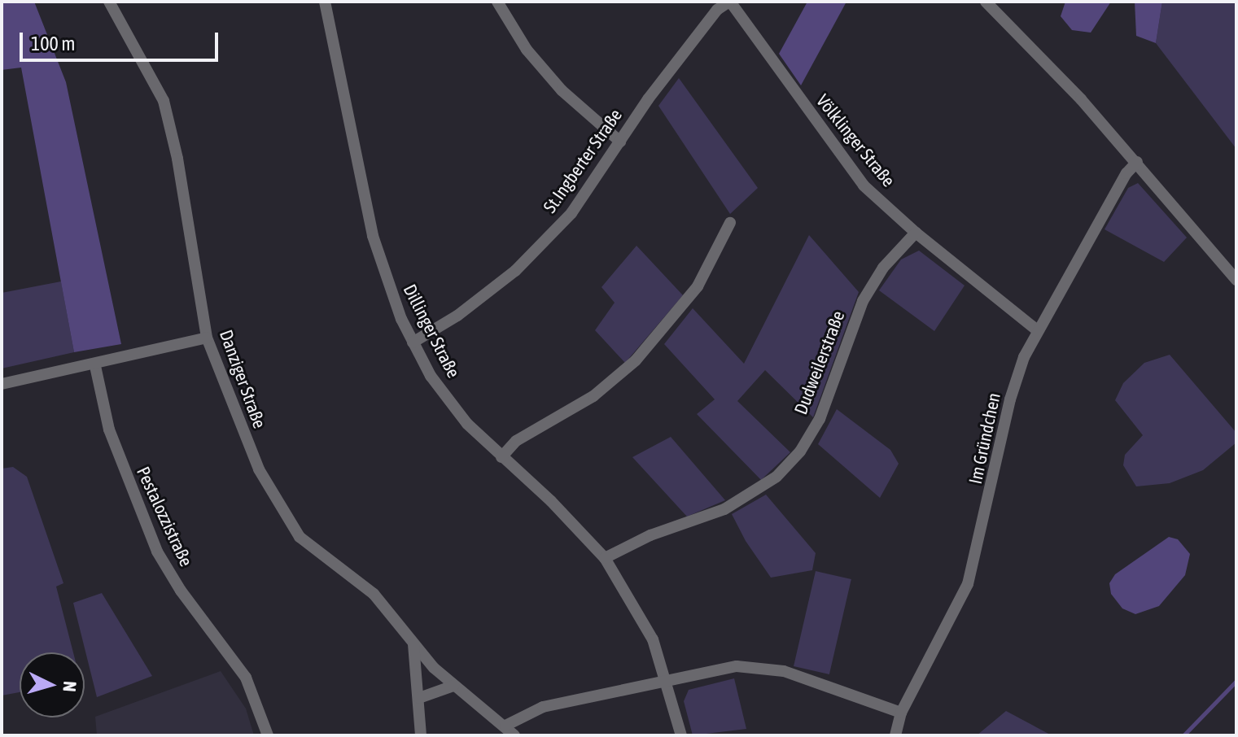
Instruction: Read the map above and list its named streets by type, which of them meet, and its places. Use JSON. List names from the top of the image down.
{
  "streets": {
    "street": [
      "Völklinger Straße",
      "St.Ingberter Straße",
      "Dillinger Straße",
      "Dudweilerstraße",
      "Danziger Straße",
      "Im Gründchen",
      "Pestalozzistraße"
    ]
  },
  "crossings": [
    ["Völklinger Straße", "St.Ingberter Straße"],
    ["Völklinger Straße", "Dudweilerstraße"],
    ["Völklinger Straße", "Im Gründchen"],
    ["St.Ingberter Straße", "Dillinger Straße"],
    ["Dillinger Straße", "Dudweilerstraße"]
  ],
  "scale_bar": "100 m",
  "north": "right"
}
